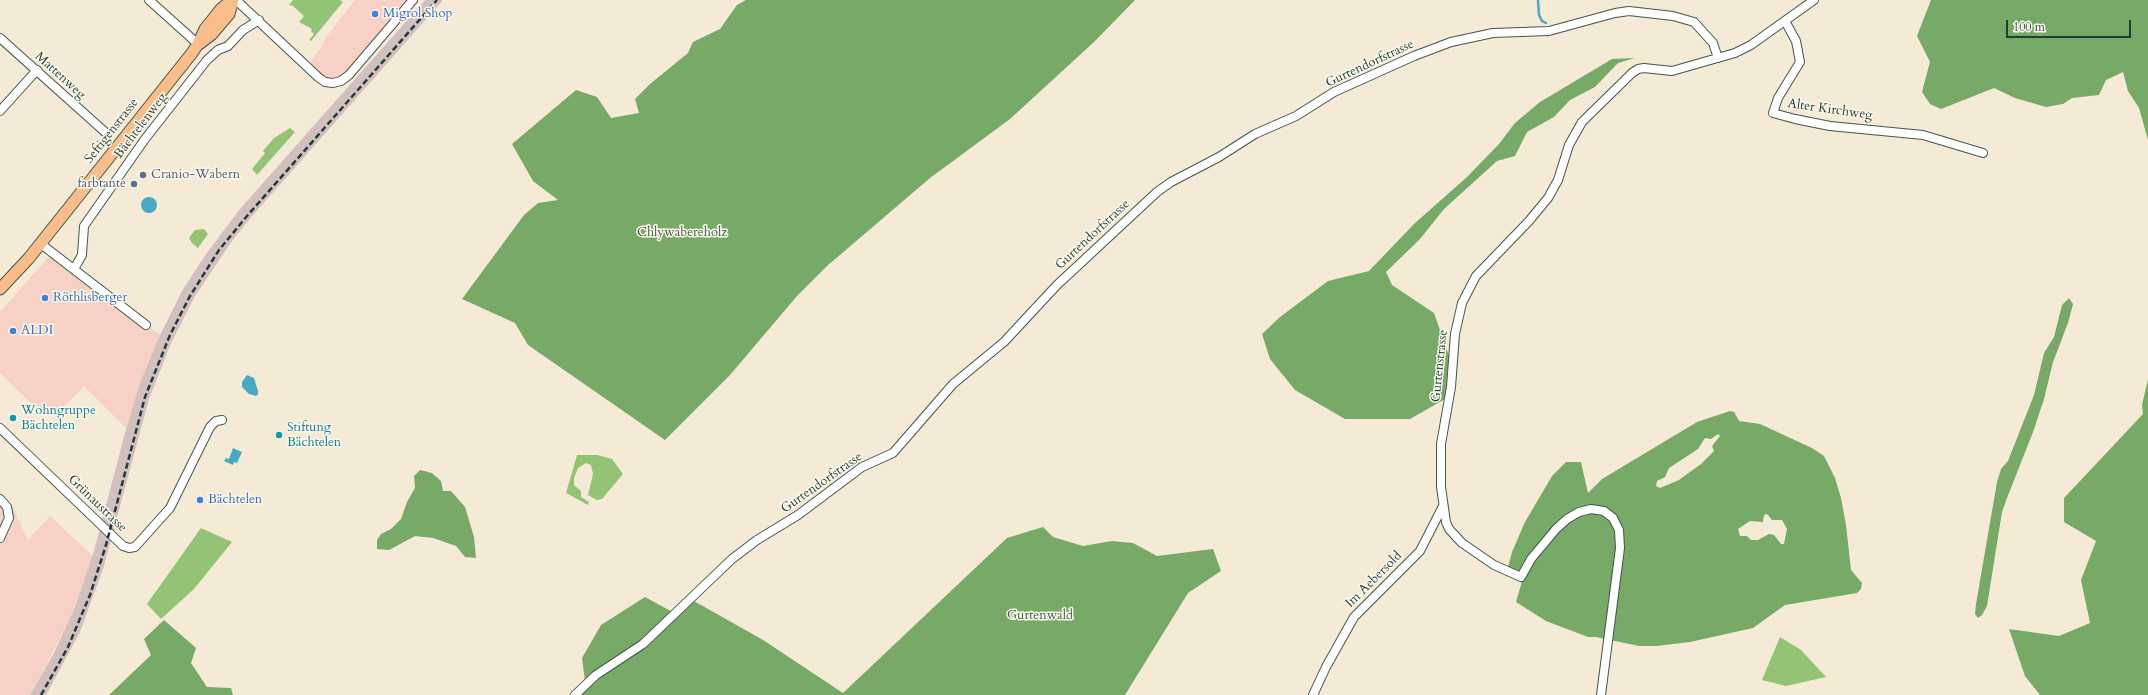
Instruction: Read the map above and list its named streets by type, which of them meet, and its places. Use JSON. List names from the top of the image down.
{
  "streets": {
    "main road": ["Seftigenstrasse"],
    "street": [
      "Gurtendorfstrasse",
      "Mattenweg",
      "Alter Kirchweg",
      "Bächtelenweg",
      "Gurtenstrasse",
      "Grünaustrasse",
      "Im Aebersold"
    ]
  },
  "crossings": [
    ["Gurtendorfstrasse", "Gurtenstrasse"],
    ["Alter Kirchweg", "Gurtenstrasse"],
    ["Bächtelenweg", "Seftigenstrasse"],
    ["Gurtenstrasse", "Im Aebersold"]
  ],
  "parks": ["Chlywabereholz", "Gurtenwald"],
  "places": [
    "Migrol Shop",
    "Cranio-Wabern",
    "farbtante",
    "Röthlisberger",
    "ALDI",
    "Wohngruppe Bächtelen",
    "Stiftung Bächtelen",
    "Bächtelen"
  ],
  "scale_bar": "100 m"
}
